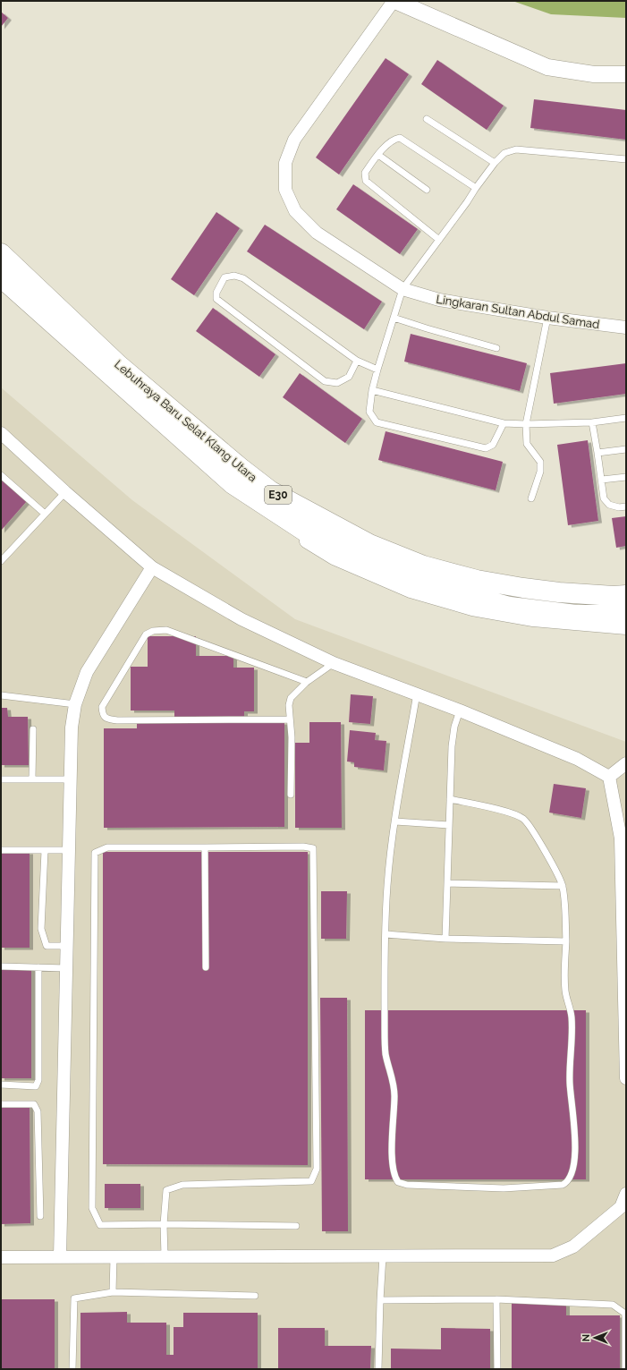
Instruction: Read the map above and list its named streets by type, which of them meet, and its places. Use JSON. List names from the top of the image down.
{
  "streets": {
    "highway": ["Lebuhraya Baru Selat Klang Utara", "E30"],
    "street": ["Lingkaran Sultan Abdul Samad"]
  },
  "north": "left"
}
